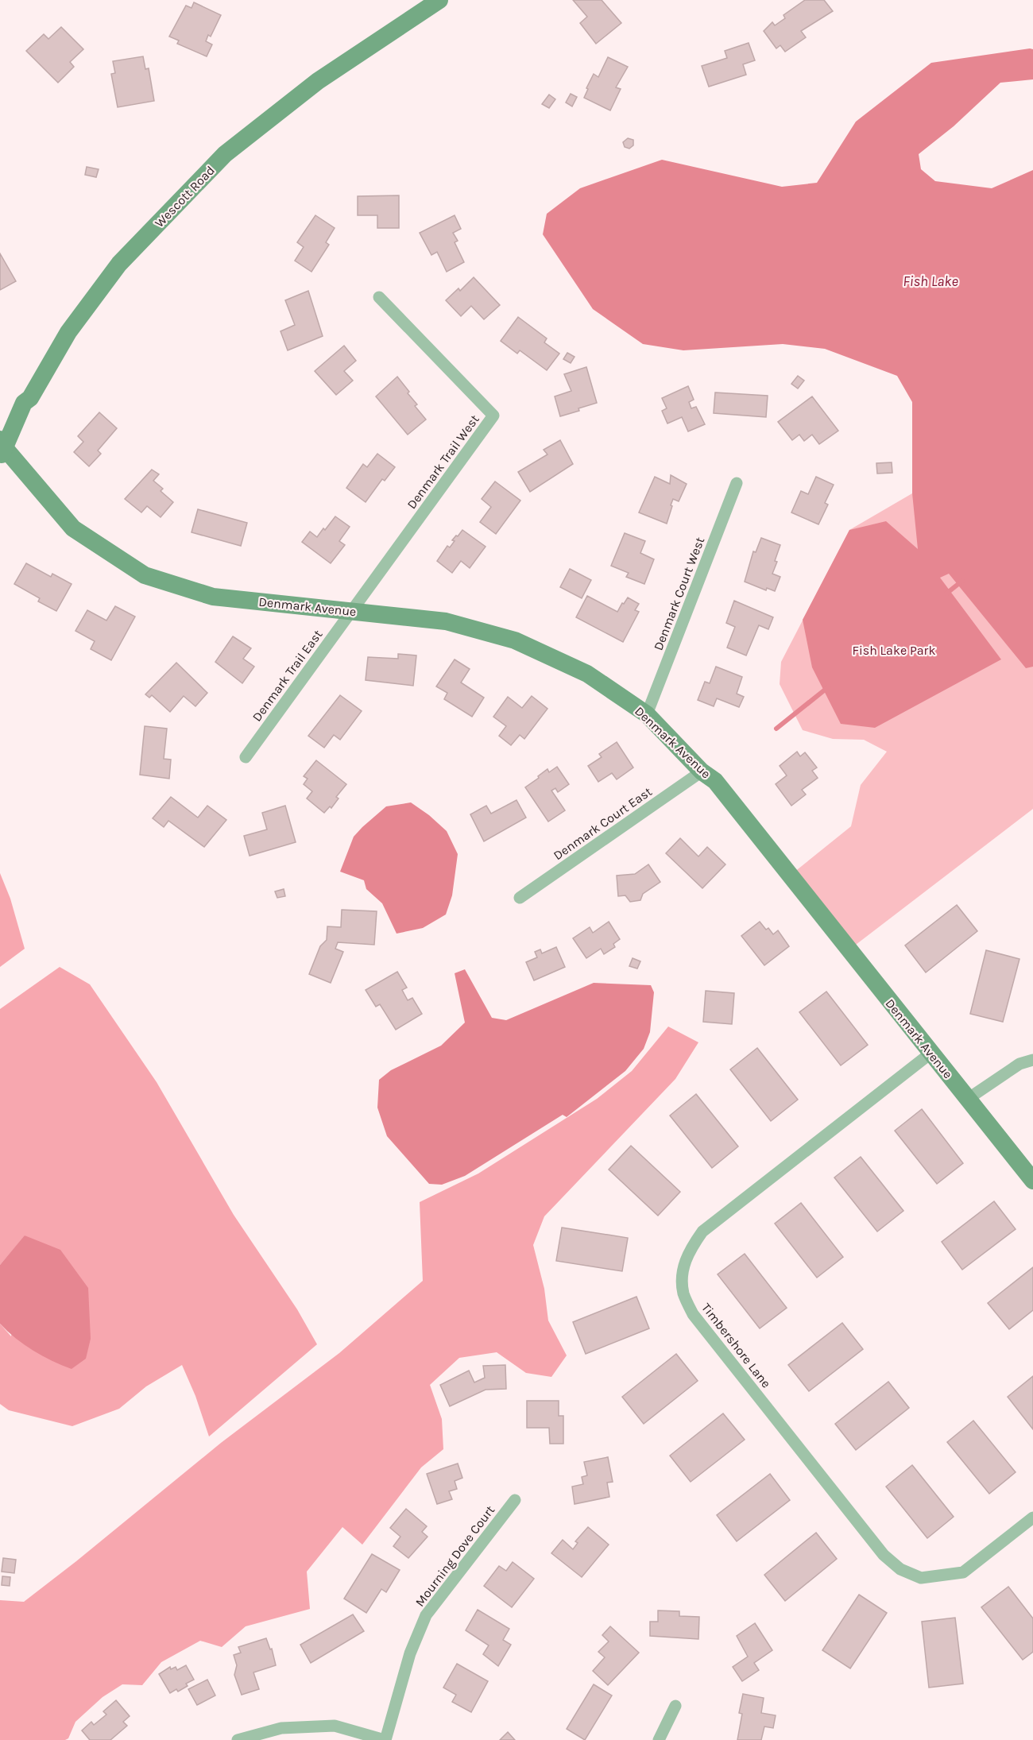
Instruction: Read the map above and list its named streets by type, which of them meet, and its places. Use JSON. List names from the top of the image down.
{
  "streets": {
    "street": [
      "Wescott Road",
      "Denmark Trail West",
      "Denmark Court West",
      "Denmark Avenue",
      "Denmark Trail East",
      "Denmark Court East",
      "Timbershore Lane",
      "Mourning Dove Court"
    ]
  },
  "crossings": [
    ["Wescott Road", "Denmark Avenue"],
    ["Denmark Trail West", "Denmark Avenue"],
    ["Denmark Trail West", "Denmark Trail East"],
    ["Denmark Court West", "Denmark Avenue"],
    ["Denmark Avenue", "Denmark Trail East"],
    ["Denmark Avenue", "Denmark Court East"],
    ["Denmark Avenue", "Timbershore Lane"]
  ],
  "water": ["Fish Lake"],
  "parks": ["Fish Lake Park"]
}
